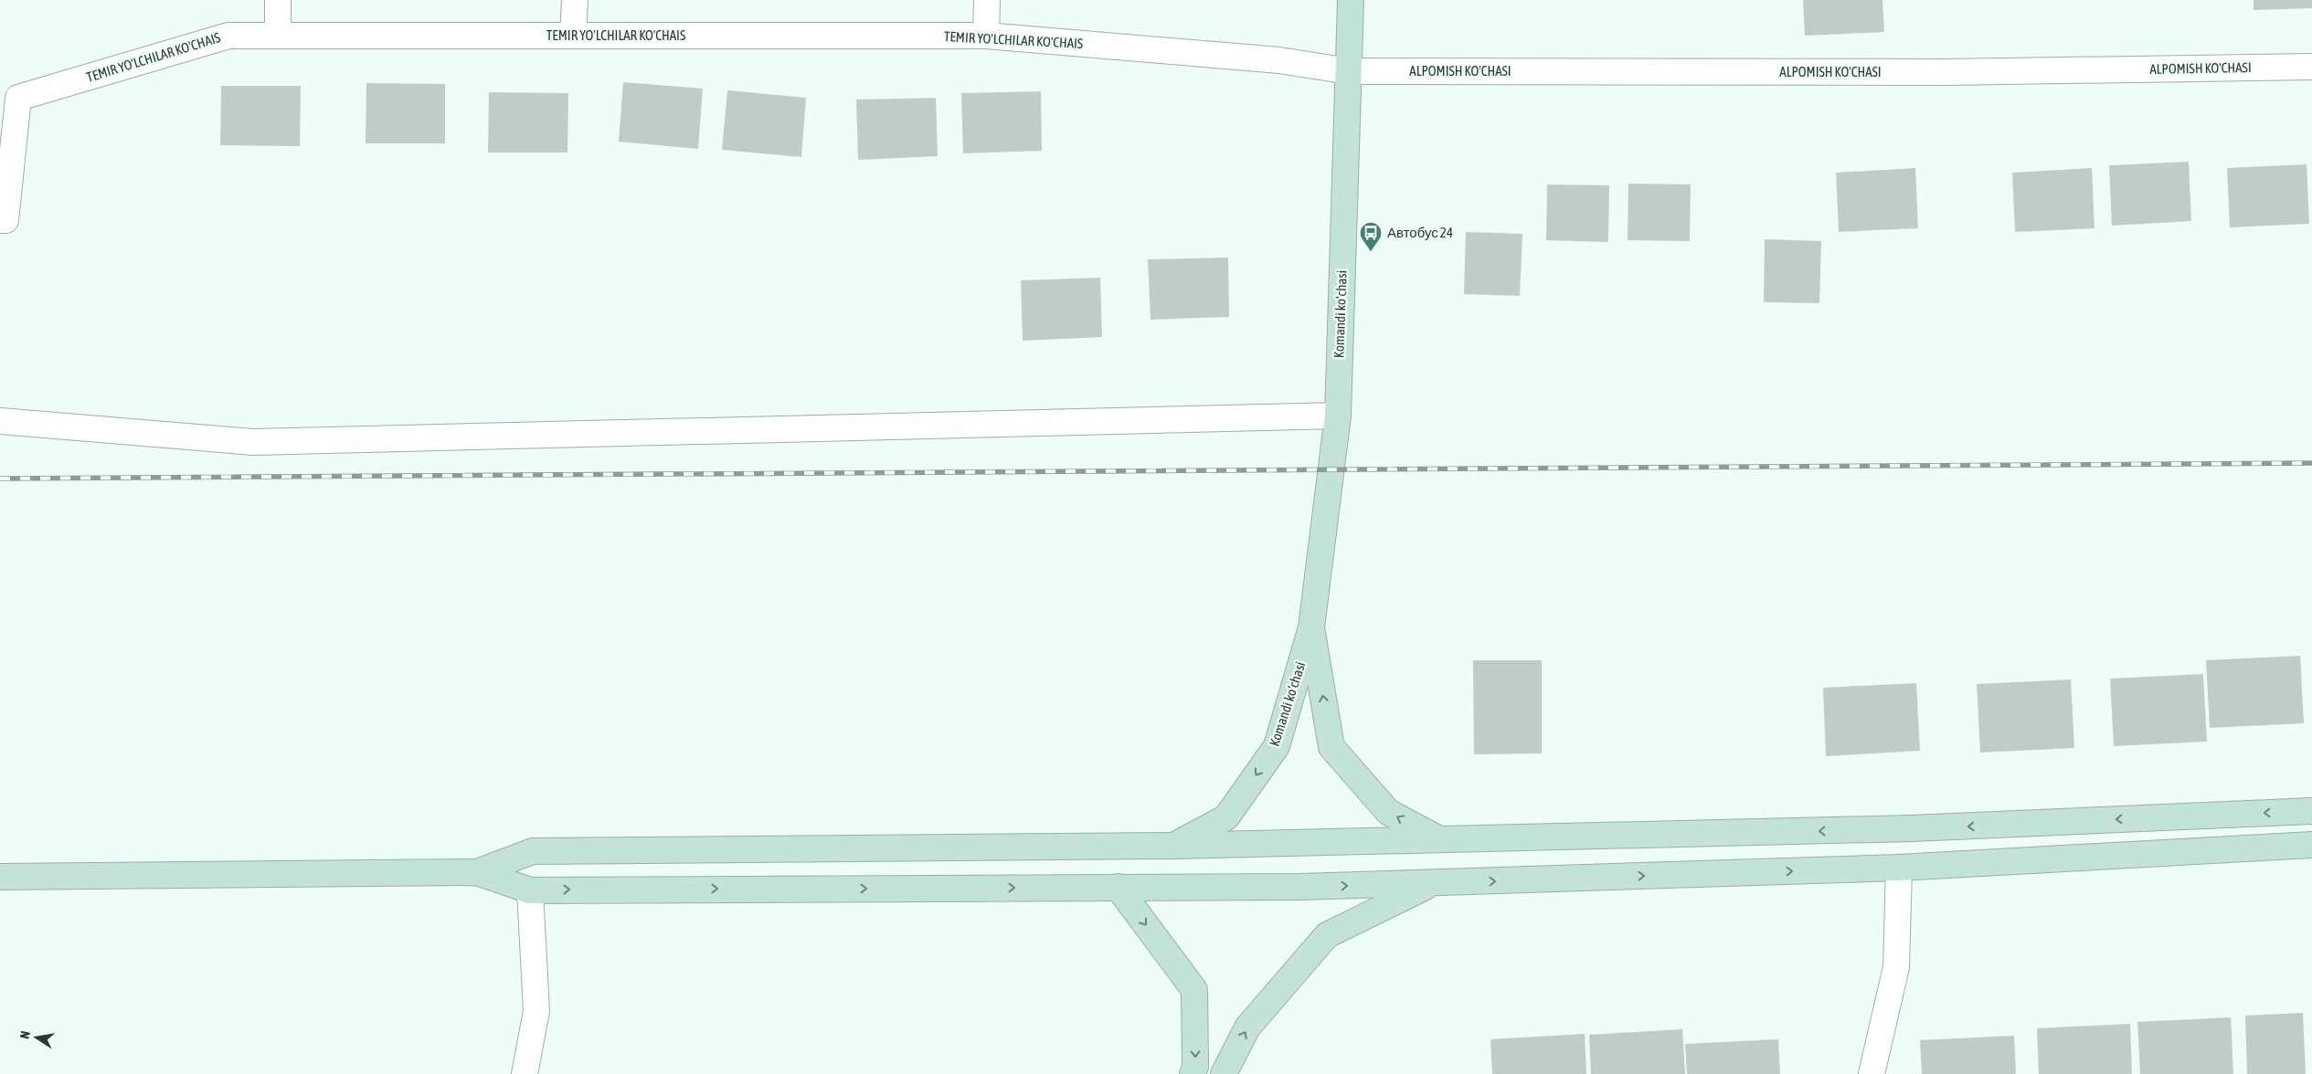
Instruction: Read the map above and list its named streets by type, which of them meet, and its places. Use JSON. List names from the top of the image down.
{
  "streets": {
    "main road": ["Komandi ko‘chasi"],
    "street": ["TEMIR YO'LCHILAR KO'CHAIS", "ALPOMISH KO'CHASI"]
  },
  "crossings": [
    ["TEMIR YO'LCHILAR KO'CHAIS", "ALPOMISH KO'CHASI"],
    ["TEMIR YO'LCHILAR KO'CHAIS", "Komandi ko‘chasi"],
    ["ALPOMISH KO'CHASI", "Komandi ko‘chasi"]
  ],
  "places": {
    "bus stop": ["Автобус 24"]
  },
  "north": "left"
}
